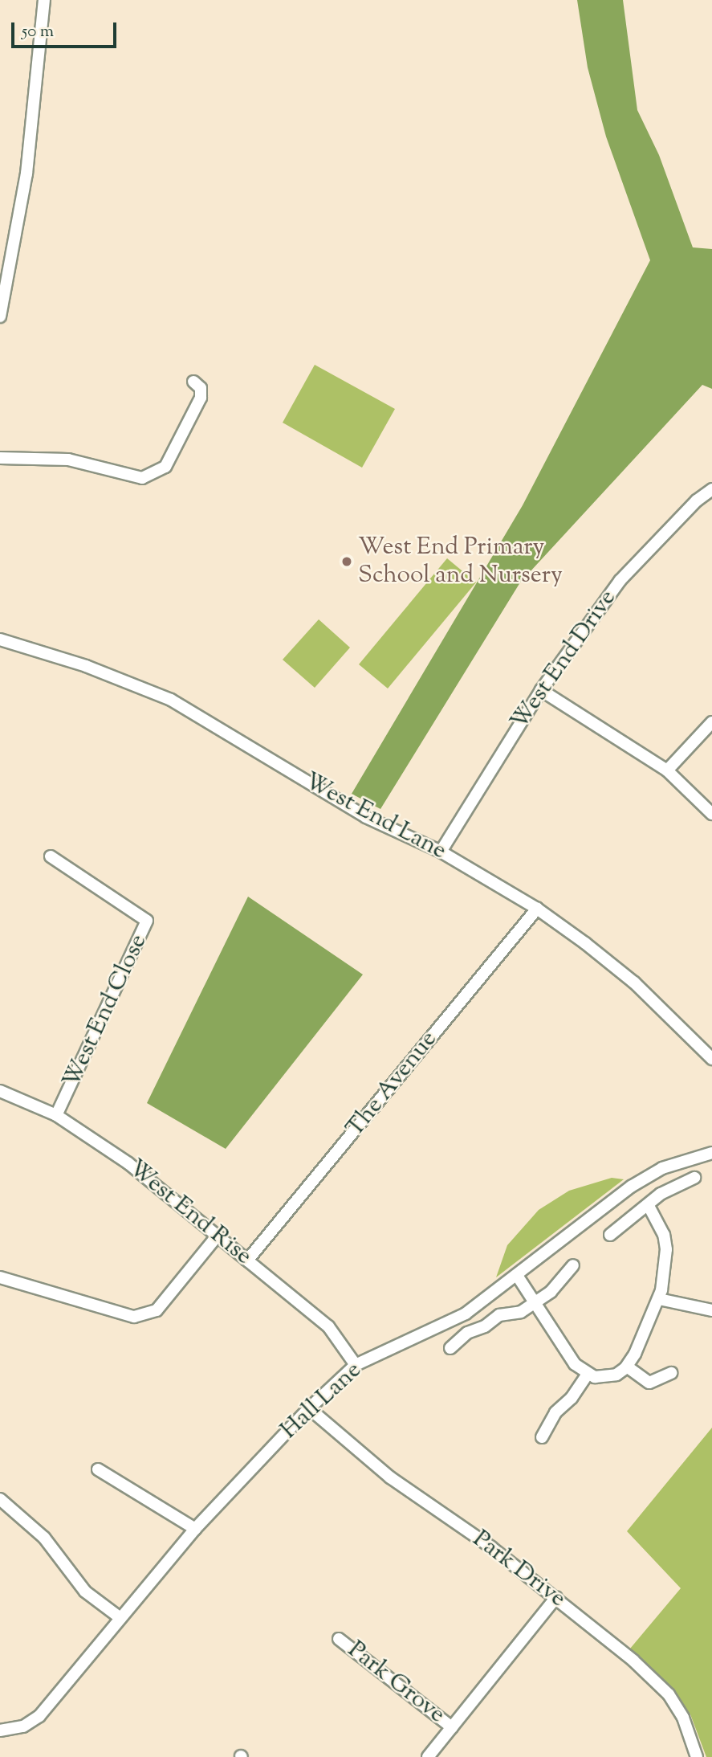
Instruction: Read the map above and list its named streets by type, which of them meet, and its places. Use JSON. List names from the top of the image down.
{
  "streets": {
    "street": [
      "West End Drive",
      "West End Lane",
      "West End Close",
      "The Avenue",
      "West End Rise",
      "Hall Lane",
      "Park Drive",
      "Park Grove"
    ]
  },
  "crossings": [
    ["West End Drive", "West End Lane"],
    ["West End Lane", "The Avenue"],
    ["West End Close", "West End Rise"],
    ["The Avenue", "West End Rise"],
    ["West End Rise", "Hall Lane"],
    ["Hall Lane", "Park Drive"]
  ],
  "places": ["West End Primary School and Nursery"],
  "scale_bar": "50 m"
}
